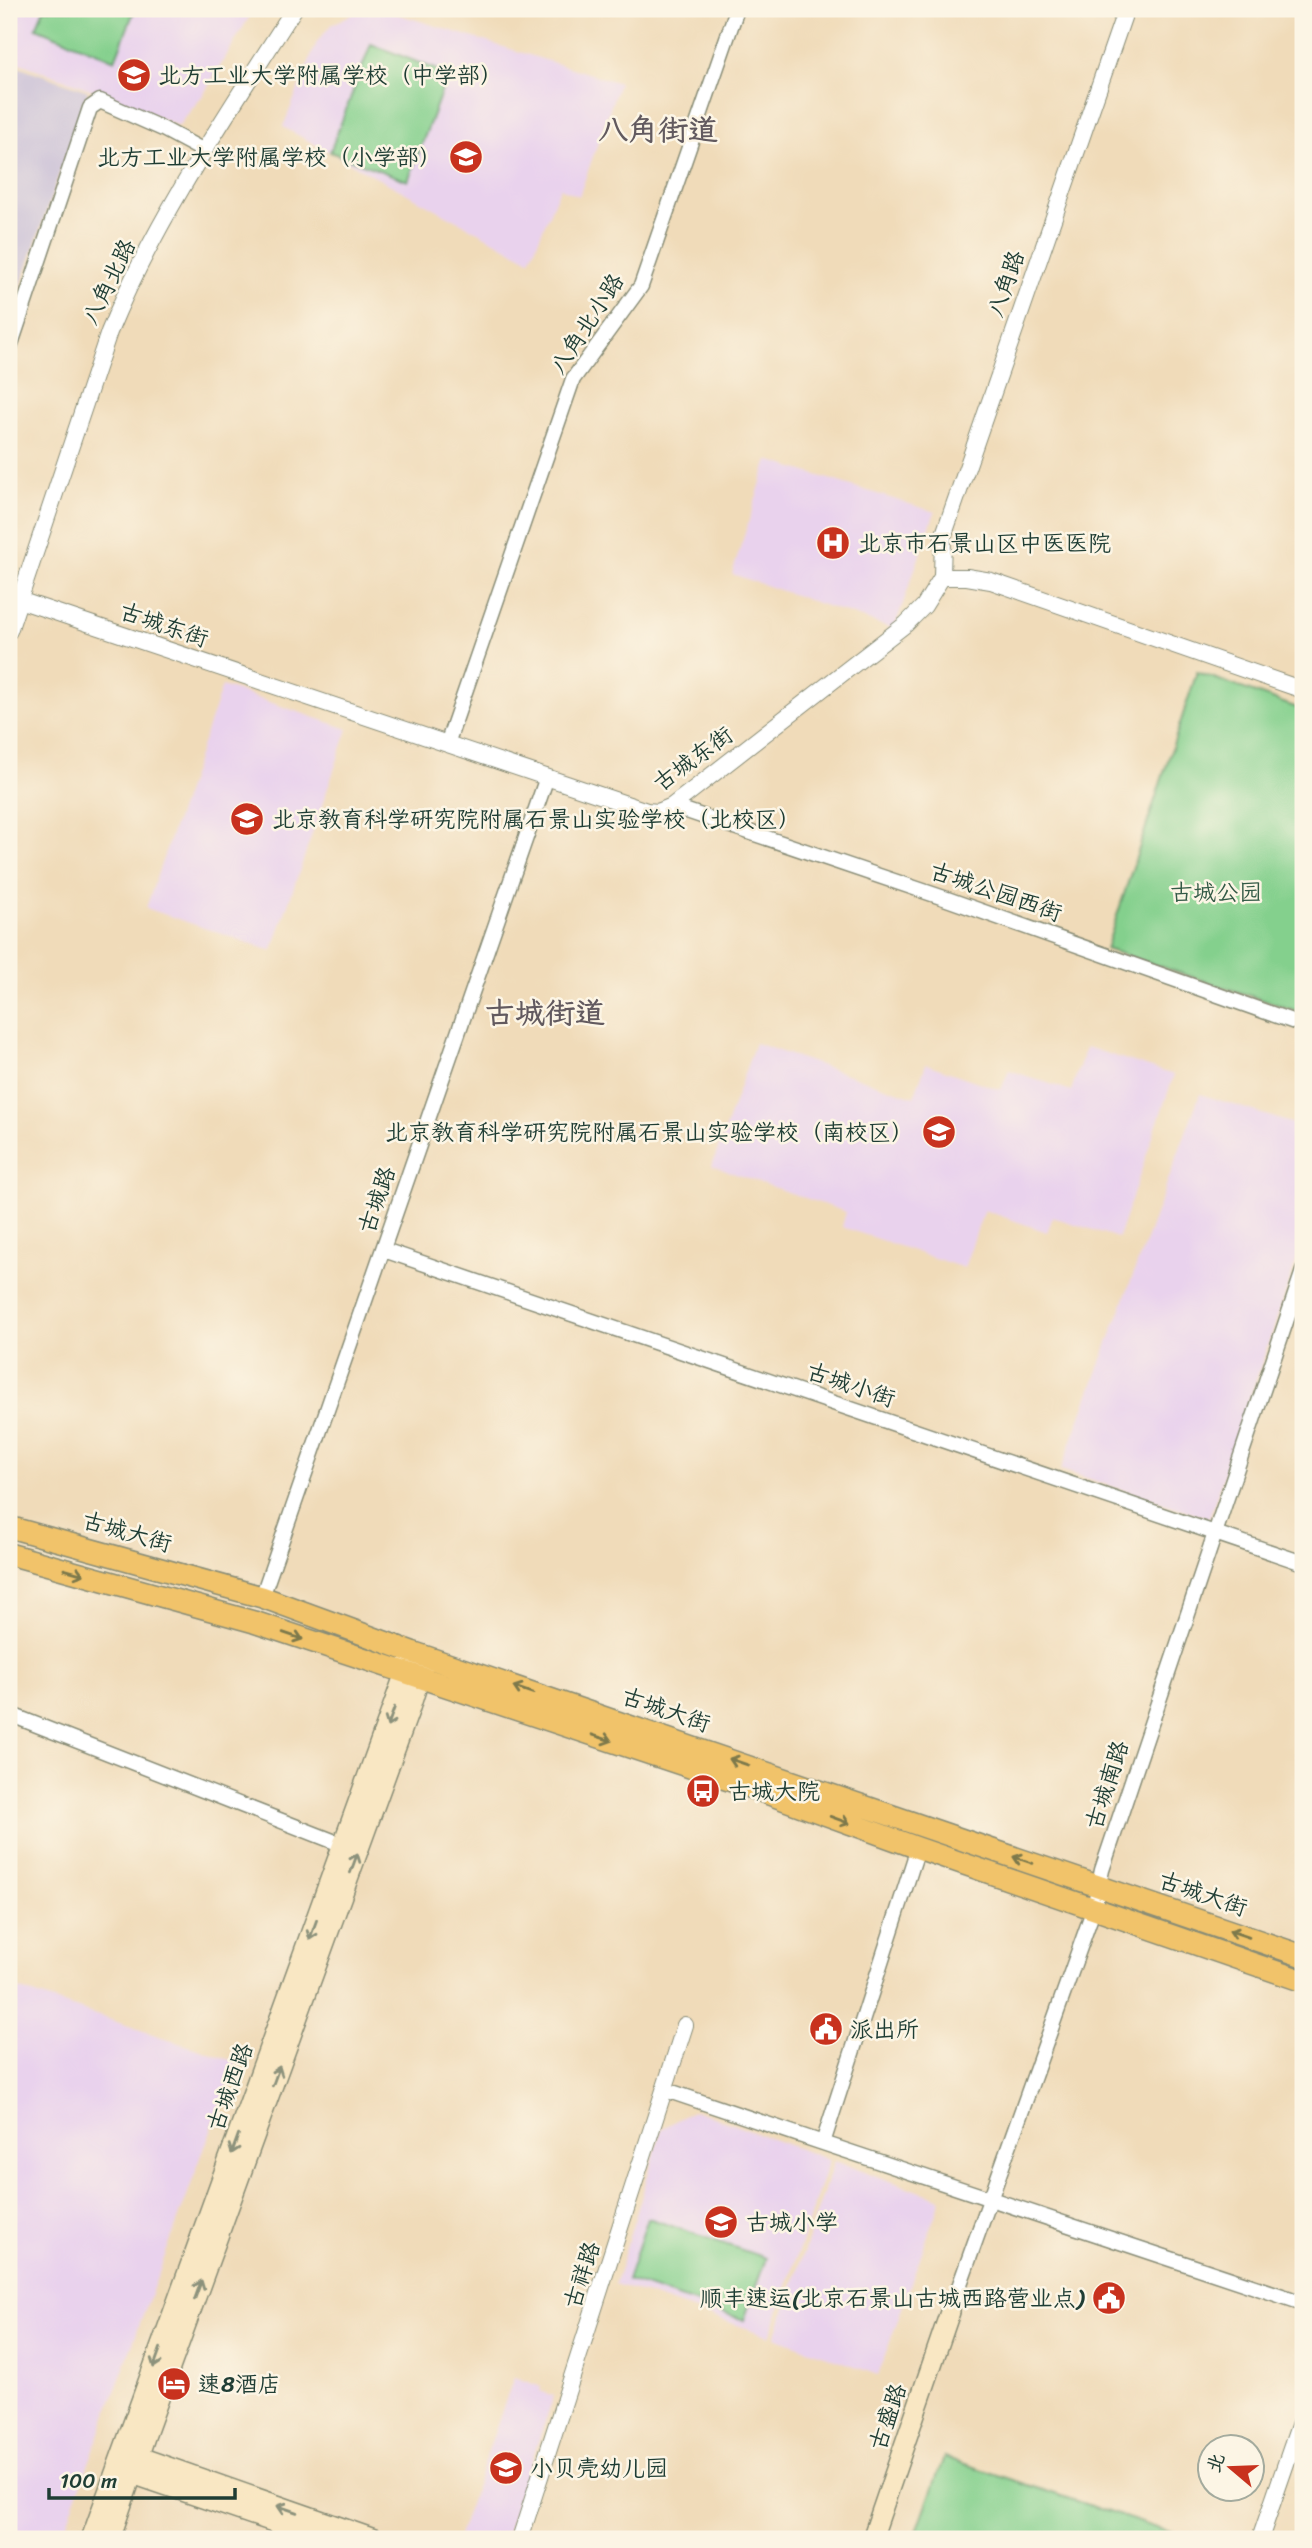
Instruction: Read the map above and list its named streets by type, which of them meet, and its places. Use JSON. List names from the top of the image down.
{
  "streets": {
    "main road": ["古城大街", "古城西路", "古盛路"],
    "street": [
      "八角北路",
      "八角路",
      "八角北小路",
      "古城东街",
      "古城公园西街",
      "古城路",
      "古城小街",
      "古城南路",
      "古祥路"
    ]
  },
  "crossings": [
    ["八角北路", "古城东街"],
    ["八角路", "古城东街"],
    ["八角北小路", "古城东街"],
    ["古城东街", "古城公园西街"],
    ["古城东街", "古城路"],
    ["古城路", "古城小街"],
    ["古城路", "古城大街"],
    ["古城小街", "古城南路"],
    ["古城大街", "古城南路"],
    ["古城大街", "古城西路"],
    ["古城南路", "古盛路"]
  ],
  "districts": ["八角街道", "古城街道"],
  "parks": ["古城公园"],
  "places": {
    "school or university": [
      "北方工业大学附属学校（中学部）",
      "北方工业大学附属学校（小学部）",
      "北京教育科学研究院附属石景山实验学校（北校区）",
      "北京教育科学研究院附属石景山实验学校（南校区）",
      "古城小学",
      "小贝壳幼儿园"
    ],
    "hospital": ["北京市石景山区中医医院"],
    "bus stop": ["古城大院"],
    "public building": ["派出所", "顺丰速运(北京石景山古城西路营业点)"],
    "hotel": ["速8酒店"]
  },
  "scale_bar": "100 m",
  "north": "left"
}
